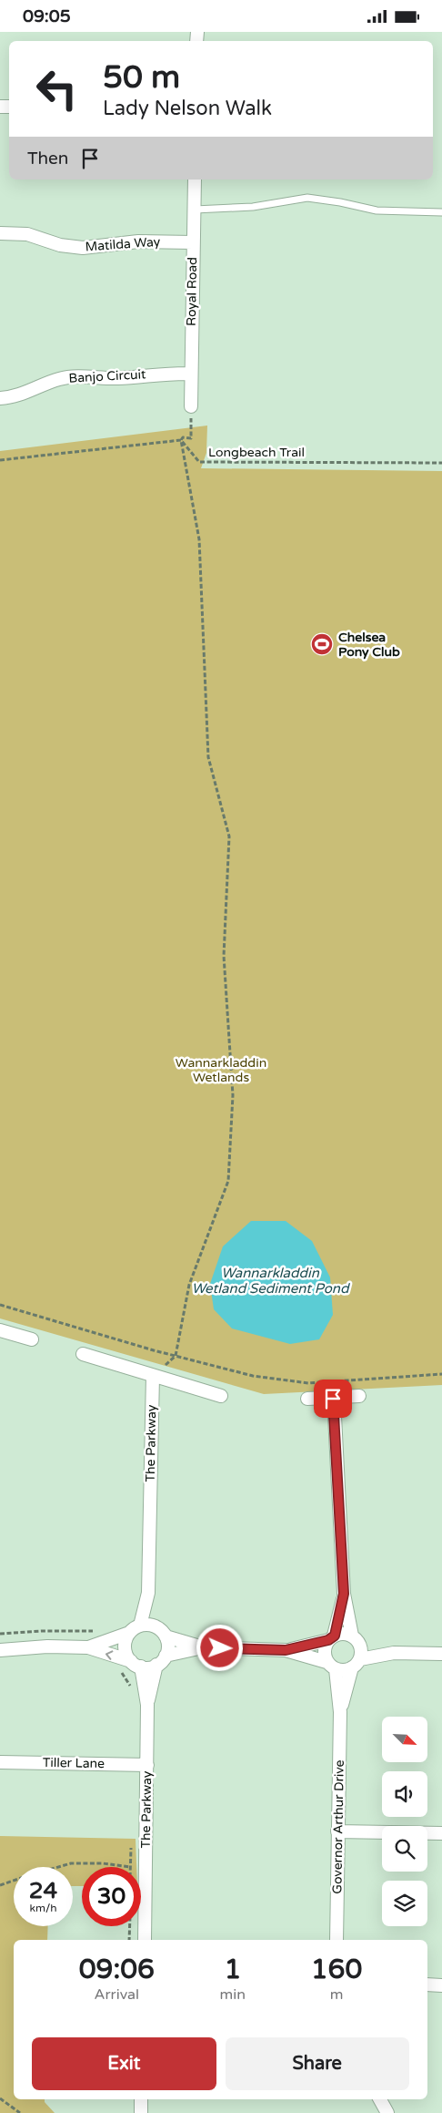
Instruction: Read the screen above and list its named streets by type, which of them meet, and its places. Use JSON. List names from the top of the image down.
{
  "streets": {
    "street": [
      "Matilda Way",
      "Royal Road",
      "Banjo Circuit",
      "The Parkway",
      "Tiller Lane",
      "Governor Arthur Drive"
    ],
    "path": ["Longbeach Trail"]
  },
  "crossings": [
    ["Matilda Way", "Royal Road"],
    ["Royal Road", "Banjo Circuit"],
    ["The Parkway", "Tiller Lane"]
  ],
  "water": ["Wannarkladdin Wetland Sediment Pond"],
  "parks": ["Wannarkladdin Wetlands"],
  "places": {
    "sports": ["Chelsea Pony Club"]
  },
  "north": "bottom right",
  "page": {
    "status": "09:05",
    "turn": ["50 m", "Lady Nelson Walk"],
    "then": "Then",
    "speed": "24 km/h",
    "limit": "30",
    "eta": [
      "09:06",
      "Arrival",
      "1",
      "min",
      "160",
      "m"
    ],
    "buttons": ["Exit", "Share"]
  }
}
